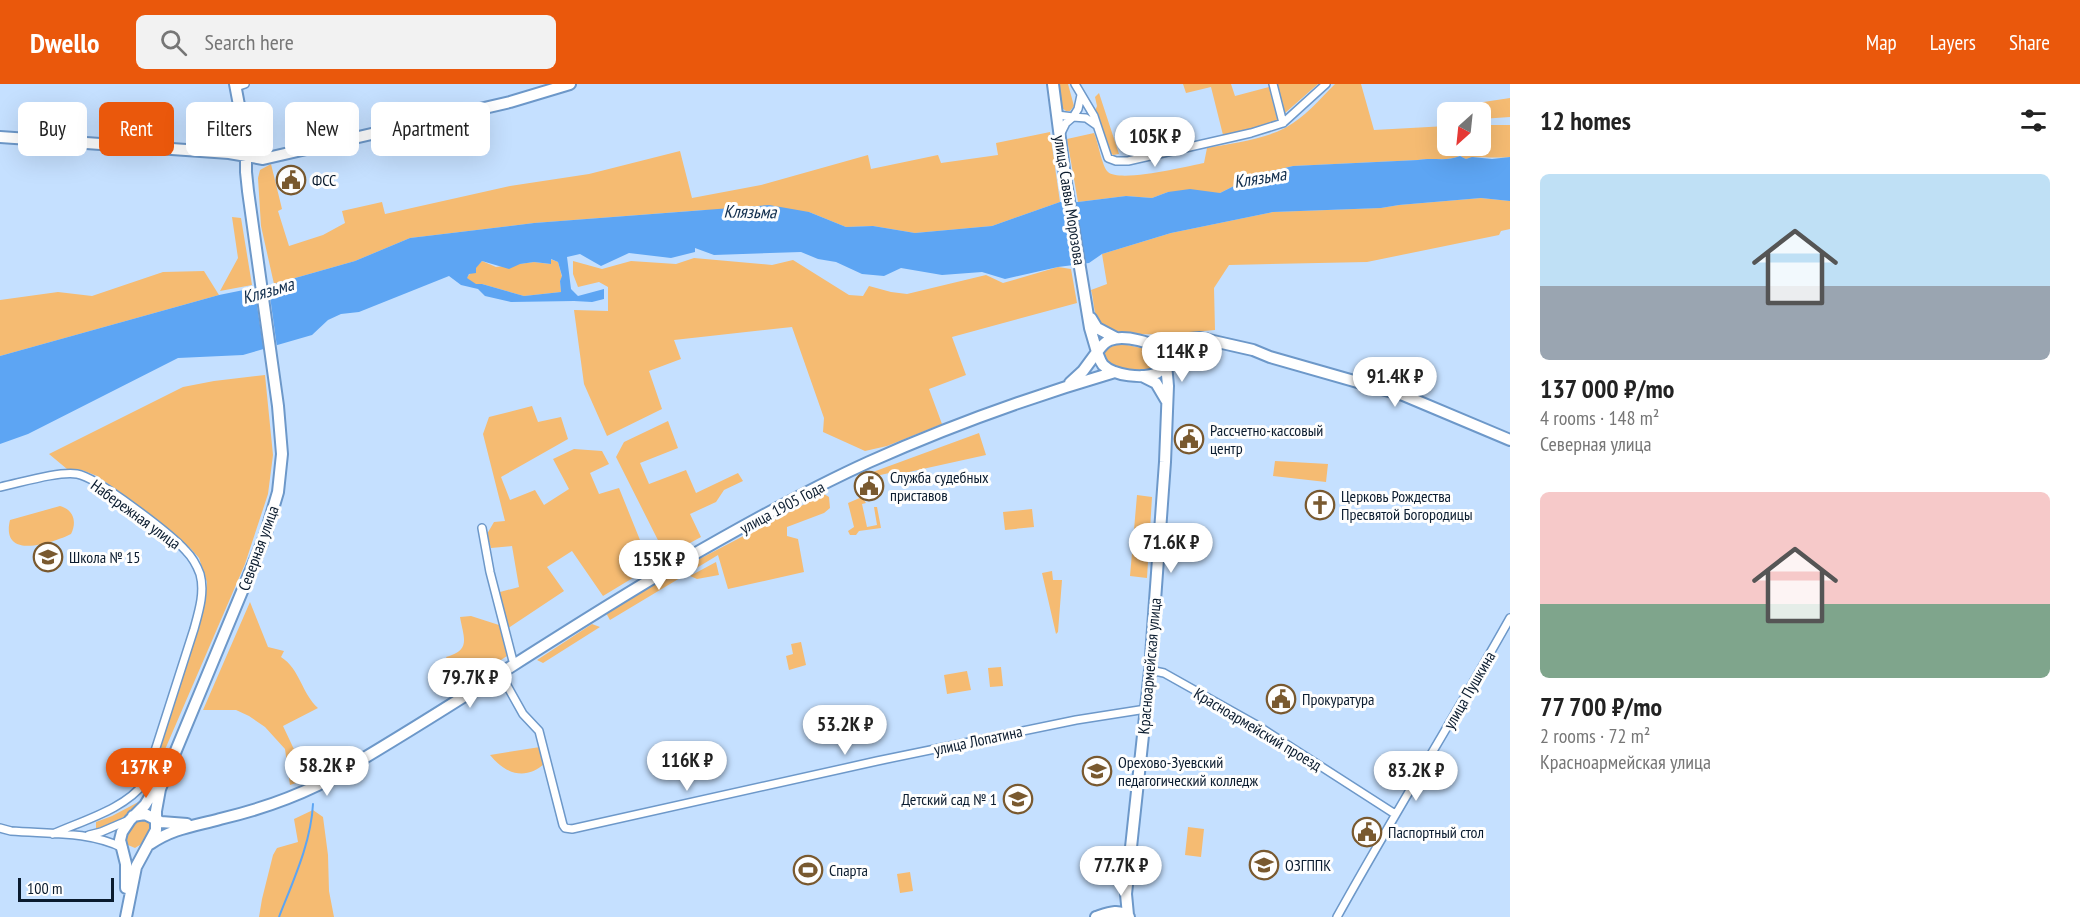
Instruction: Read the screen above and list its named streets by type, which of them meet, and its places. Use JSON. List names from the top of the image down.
{
  "streets": {
    "main road": [
      "улица Саввы Морозова",
      "улица 1905 Года",
      "Северная улица",
      "Красноармейская улица"
    ],
    "street": [
      "Набережная улица",
      "улица Пушкина",
      "Красноармейский проезд",
      "улица Лопатина"
    ]
  },
  "crossings": [
    ["улица 1905 Года", "Северная улица"],
    ["улица 1905 Года", "улица Лопатина"],
    ["Красноармейская улица", "Красноармейский проезд"],
    ["Красноармейская улица", "улица Лопатина"],
    ["улица Пушкина", "Красноармейский проезд"]
  ],
  "water": ["Клязьма"],
  "places": {
    "public building": [
      "ФСС",
      "Рассчетно-кассовый центр",
      "Служба судебных приставов",
      "Прокуратура",
      "Паспортный стол"
    ],
    "church": ["Церковь Рождества Пресвятой Богородицы"],
    "school or university": [
      "Школа № 15",
      "Орехово-Зуевский педагогический колледж",
      "Детский сад № 1",
      "ОЗГППК"
    ],
    "sports": ["Спарта"]
  },
  "scale_bar": "100 m",
  "north": "bottom left",
  "page": {
    "header": "Dwello",
    "search": "Search here",
    "nav": ["Map", "Layers", "Share"],
    "heading": "12 homes",
    "chip": [
      "Buy",
      "Rent",
      "Filters",
      "New",
      "Apartment"
    ],
    "price": [
      "105K ₽",
      "114K ₽",
      "91.4K ₽",
      "71.6K ₽",
      "155K ₽",
      "79.7K ₽",
      "53.2K ₽",
      "116K ₽",
      "58.2K ₽",
      "137K ₽",
      "83.2K ₽",
      "77.7K ₽"
    ],
    "list": [
      {
        "name": "137 000 ₽/mo",
        "note": "4 rooms · 148 m² · Северная улица"
      },
      {
        "name": "77 700 ₽/mo",
        "note": "2 rooms · 72 m² · Красноармейская улица"
      }
    ],
    "scale": "100 m"
  }
}
